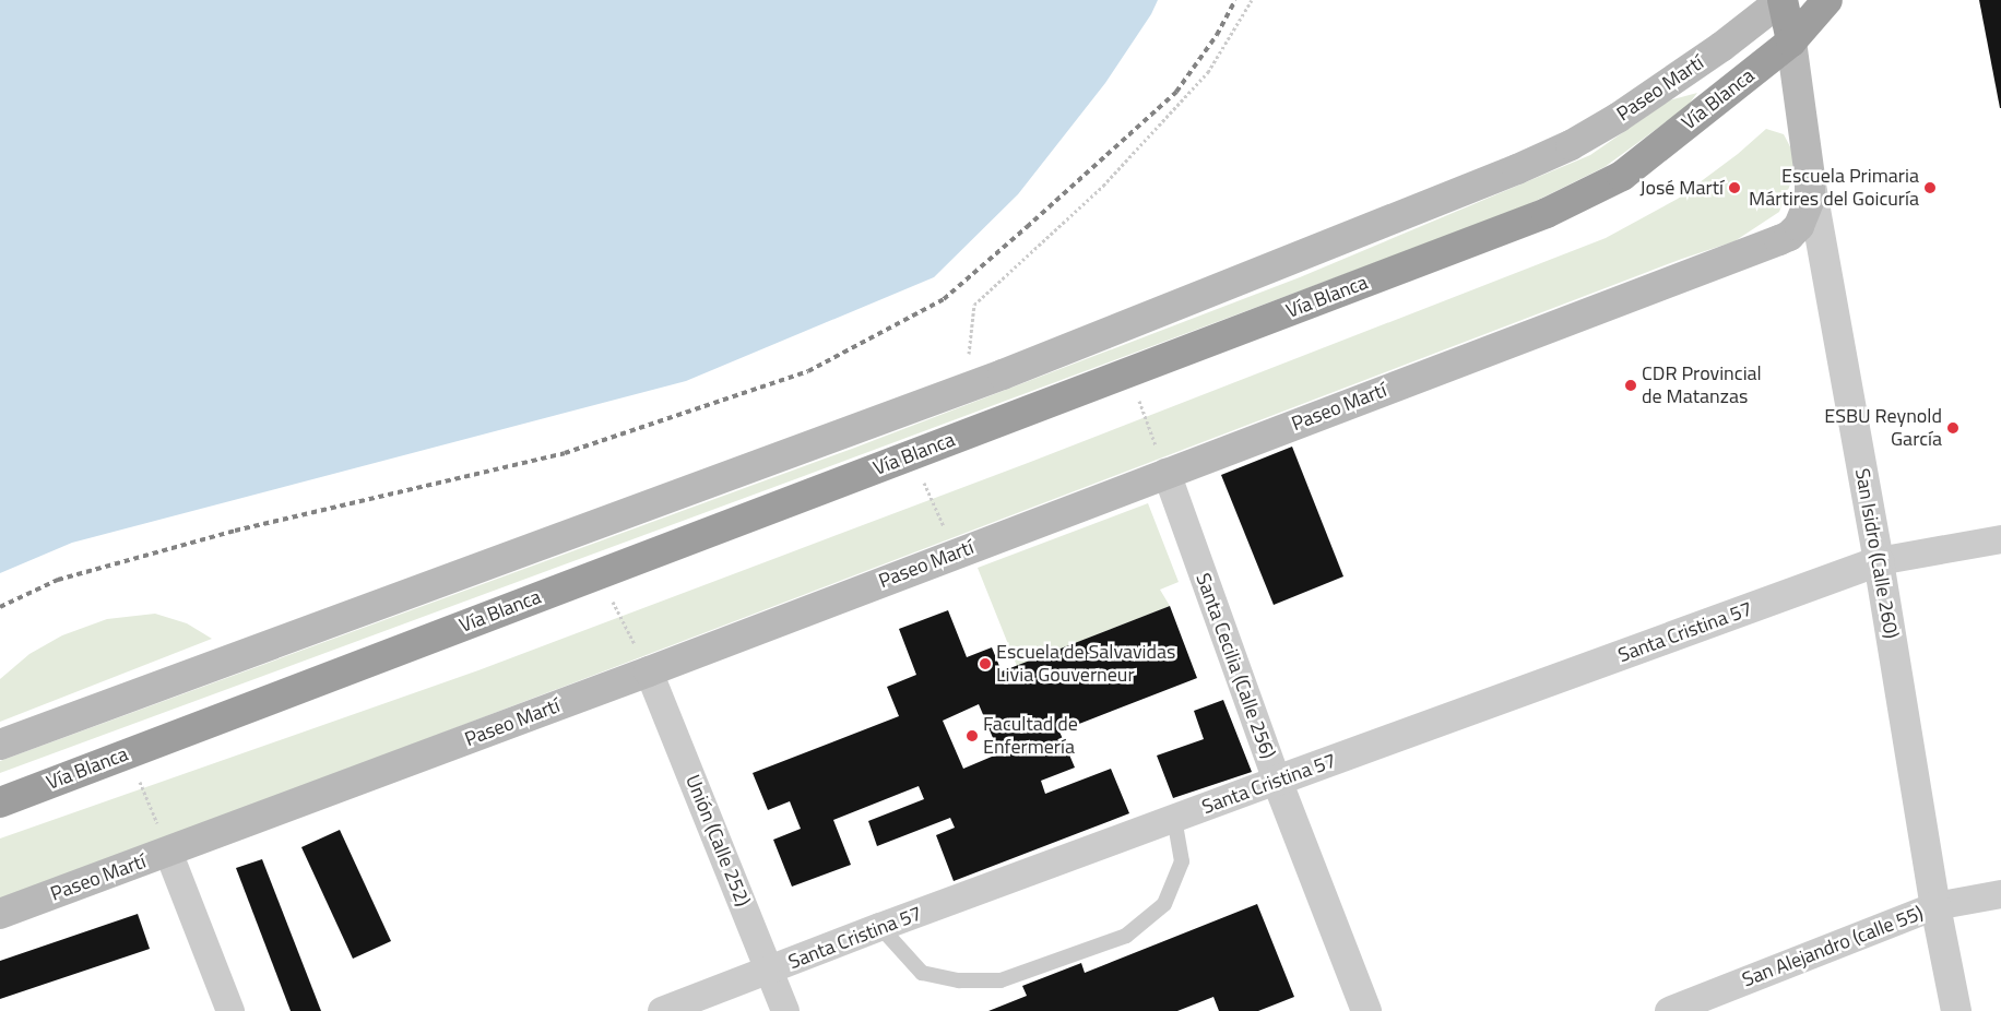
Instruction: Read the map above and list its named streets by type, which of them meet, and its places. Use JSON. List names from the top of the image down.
{
  "streets": {
    "highway": ["Vía Blanca", "San Isidro (Calle 260)"],
    "main road": ["Paseo Martí"],
    "street": [
      "Santa Cristina 57",
      "Santa Cecilia (Calle 256)",
      "Unión (Calle 252)",
      "San Alejandro (calle 55)"
    ]
  },
  "crossings": [
    ["Paseo Martí", "San Isidro (Calle 260)"],
    ["Paseo Martí", "Santa Cecilia (Calle 256)"],
    ["Paseo Martí", "Unión (Calle 252)"],
    ["Vía Blanca", "San Isidro (Calle 260)"],
    ["San Isidro (Calle 260)", "Santa Cristina 57"],
    ["San Isidro (Calle 260)", "San Alejandro (calle 55)"],
    ["Santa Cristina 57", "Santa Cecilia (Calle 256)"],
    ["Santa Cristina 57", "Unión (Calle 252)"]
  ],
  "places": [
    "José Martí",
    "Escuela Primaria Mártires del Goicuría",
    "CDR Provincial de Matanzas",
    "ESBU Reynold García",
    "Escuela de Salvavidas Livia Gouverneur",
    "Facultad de Enfermería"
  ]
}
